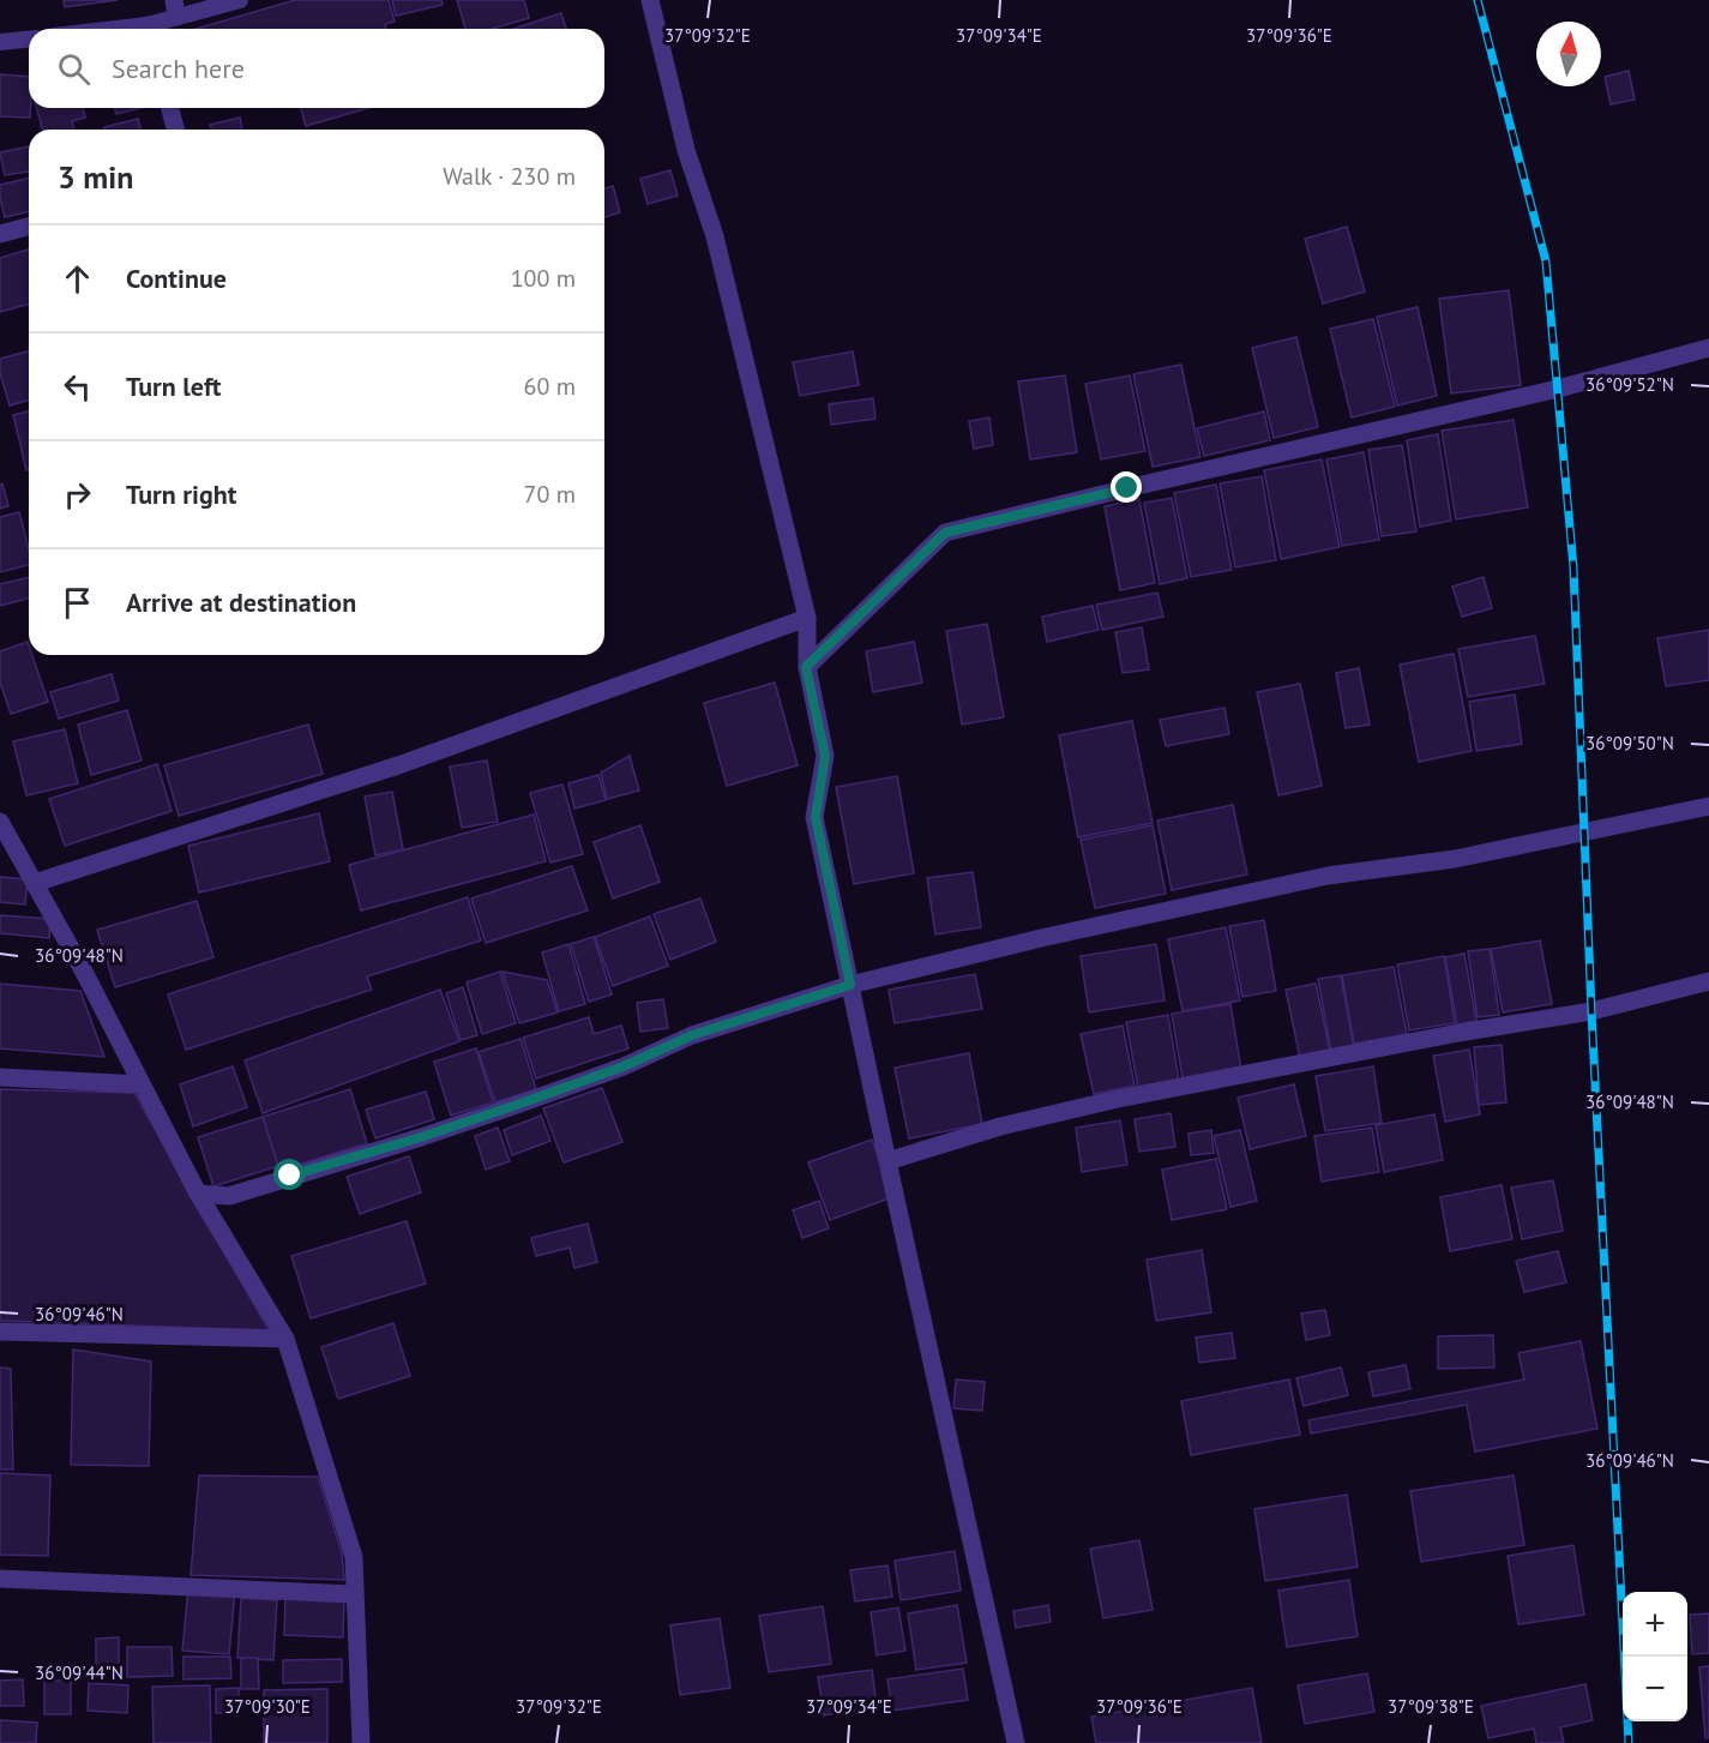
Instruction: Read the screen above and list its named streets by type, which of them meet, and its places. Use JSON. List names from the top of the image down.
{
  "north": "top",
  "page": {
    "search": "Search here",
    "heading": ["3 min", "Walk · 230 m"],
    "list": [
      ["Continue", "100 m"],
      ["Turn left", "60 m"],
      ["Turn right", "70 m"],
      "Arrive at destination"
    ],
    "map_buttons": ["+", "−"]
  },
  "coordinates": [
    "37°09'32\"E",
    "37°09'34\"E",
    "37°09'36\"E",
    "36°09'52\"N",
    "36°09'50\"N",
    "36°09'48\"N",
    "36°09'46\"N",
    "36°09'44\"N",
    "37°09'30\"E",
    "37°09'38\"E"
  ]
}
